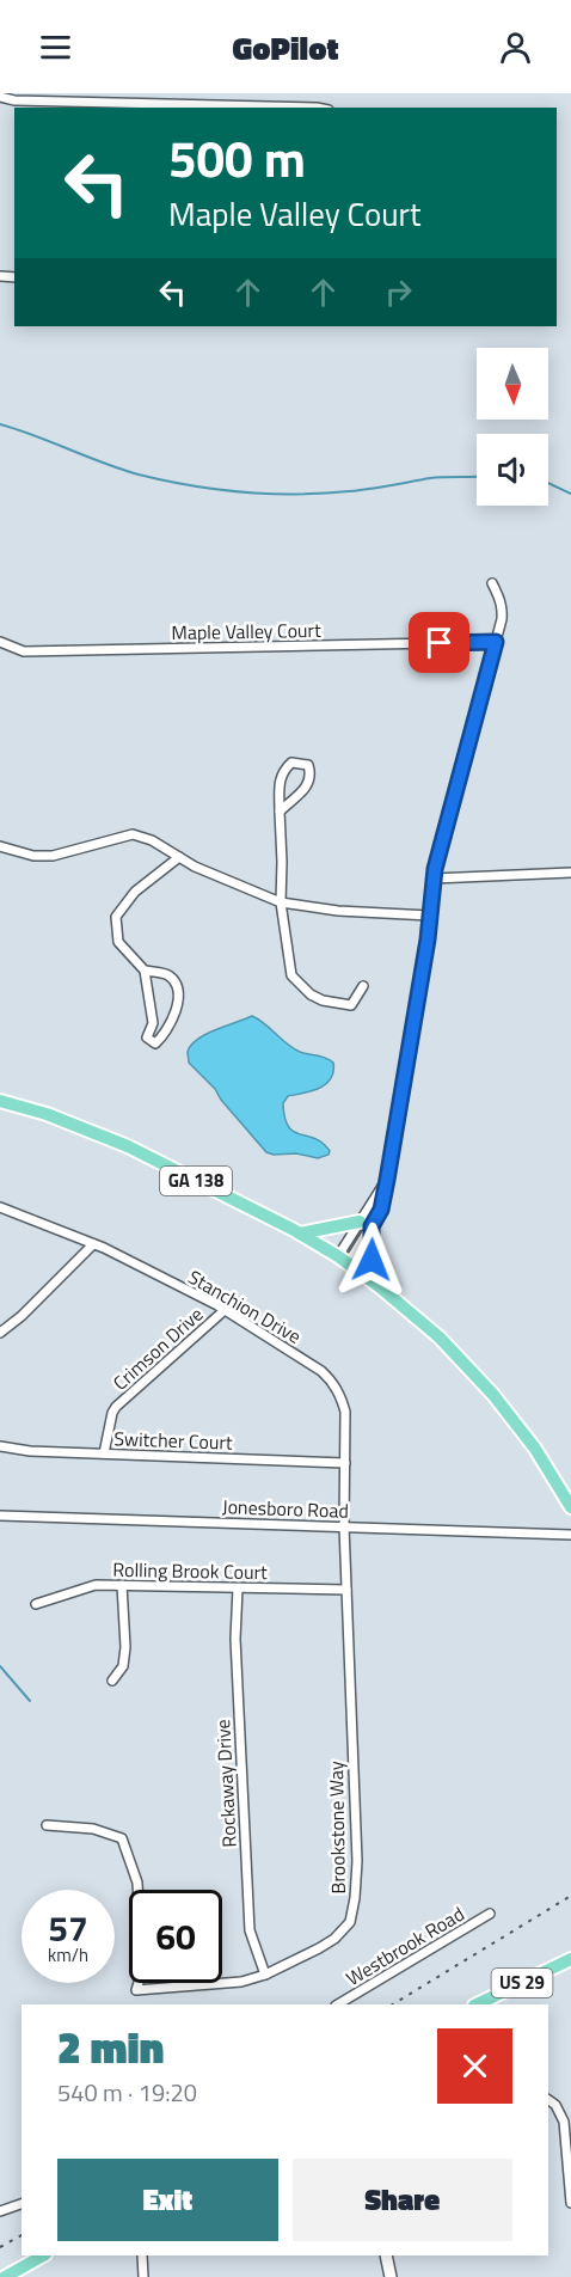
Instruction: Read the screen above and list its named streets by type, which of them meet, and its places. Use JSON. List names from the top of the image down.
{
  "streets": {
    "main road": ["GA 138", "US 29"],
    "street": [
      "Maple Valley Court",
      "Stanchion Drive",
      "Crimson Drive",
      "Switcher Court",
      "Jonesboro Road",
      "Rolling Brook Court",
      "Rockaway Drive",
      "Brookstone Way",
      "Westbrook Road"
    ]
  },
  "crossings": [
    ["Stanchion Drive", "Crimson Drive"],
    ["Stanchion Drive", "Switcher Court"],
    ["Stanchion Drive", "Jonesboro Road"],
    ["Stanchion Drive", "Brookstone Way"],
    ["Crimson Drive", "Switcher Court"],
    ["Jonesboro Road", "Brookstone Way"],
    ["Rolling Brook Court", "Rockaway Drive"],
    ["Rolling Brook Court", "Brookstone Way"],
    ["Rockaway Drive", "Brookstone Way"]
  ],
  "north": "bottom",
  "page": {
    "header": "GoPilot",
    "turn": ["500 m", "Maple Valley Court"],
    "speed": "57 km/h",
    "limit": "60",
    "heading": ["2 min", "540 m · 19:20"],
    "buttons": ["Exit", "Share"]
  }
}
